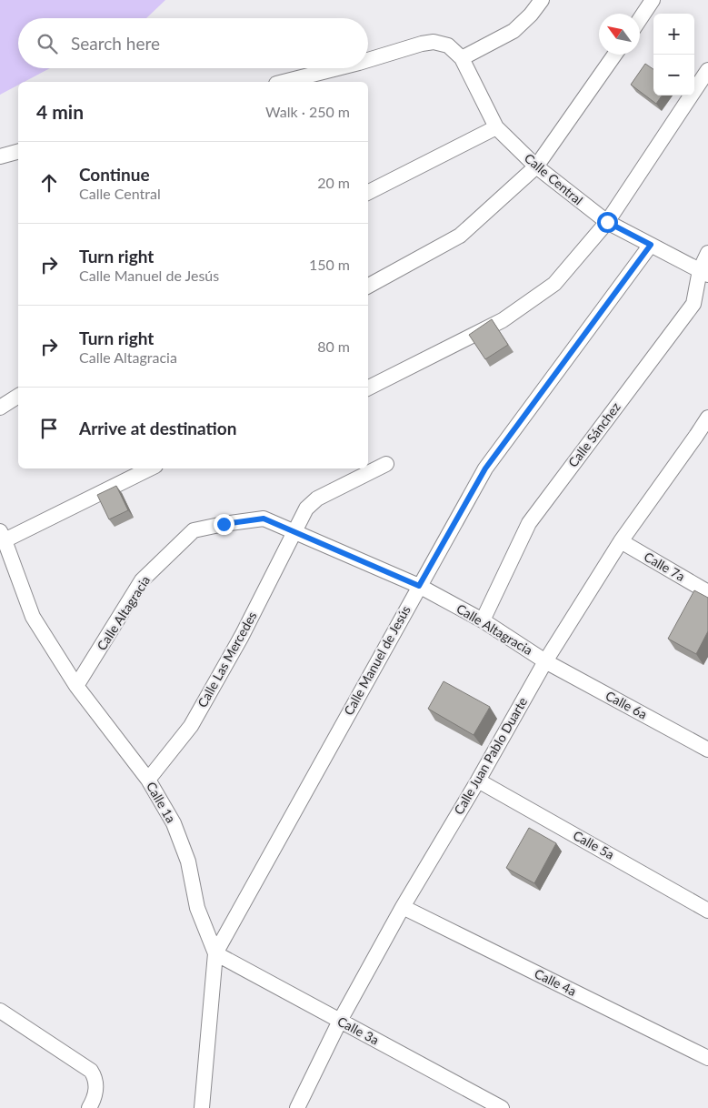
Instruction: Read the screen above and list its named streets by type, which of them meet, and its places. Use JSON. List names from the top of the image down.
{
  "streets": {
    "street": [
      "Calle Central",
      "Calle Sánchez",
      "Calle 7a",
      "Calle Altagracia",
      "Calle Las Mercedes",
      "Calle Manuel de Jesús",
      "Calle 6a",
      "Calle Juan Pablo Duarte",
      "Calle 1a",
      "Calle 5a",
      "Calle 4a",
      "Calle 3a"
    ]
  },
  "crossings": [
    ["Calle Central", "Calle Sánchez"],
    ["Calle Central", "Calle Manuel de Jesús"],
    ["Calle Sánchez", "Calle Altagracia"],
    ["Calle 7a", "Calle Juan Pablo Duarte"],
    ["Calle Altagracia", "Calle Las Mercedes"],
    ["Calle Altagracia", "Calle Manuel de Jesús"],
    ["Calle Altagracia", "Calle 6a"],
    ["Calle Altagracia", "Calle Juan Pablo Duarte"],
    ["Calle Altagracia", "Calle 1a"],
    ["Calle Las Mercedes", "Calle 1a"],
    ["Calle Manuel de Jesús", "Calle 1a"],
    ["Calle Manuel de Jesús", "Calle 3a"],
    ["Calle 6a", "Calle Juan Pablo Duarte"],
    ["Calle Juan Pablo Duarte", "Calle 5a"],
    ["Calle Juan Pablo Duarte", "Calle 4a"],
    ["Calle Juan Pablo Duarte", "Calle 3a"],
    ["Calle 1a", "Calle 3a"]
  ],
  "north": "top left",
  "page": {
    "map_buttons": ["+", "−"],
    "search": "Search here",
    "heading": ["4 min", "Walk · 250 m"],
    "list": [
      ["Continue", "Calle Central", "20 m"],
      ["Turn right", "Calle Manuel de Jesús", "150 m"],
      ["Turn right", "Calle Altagracia", "80 m"],
      "Arrive at destination"
    ]
  }
}
